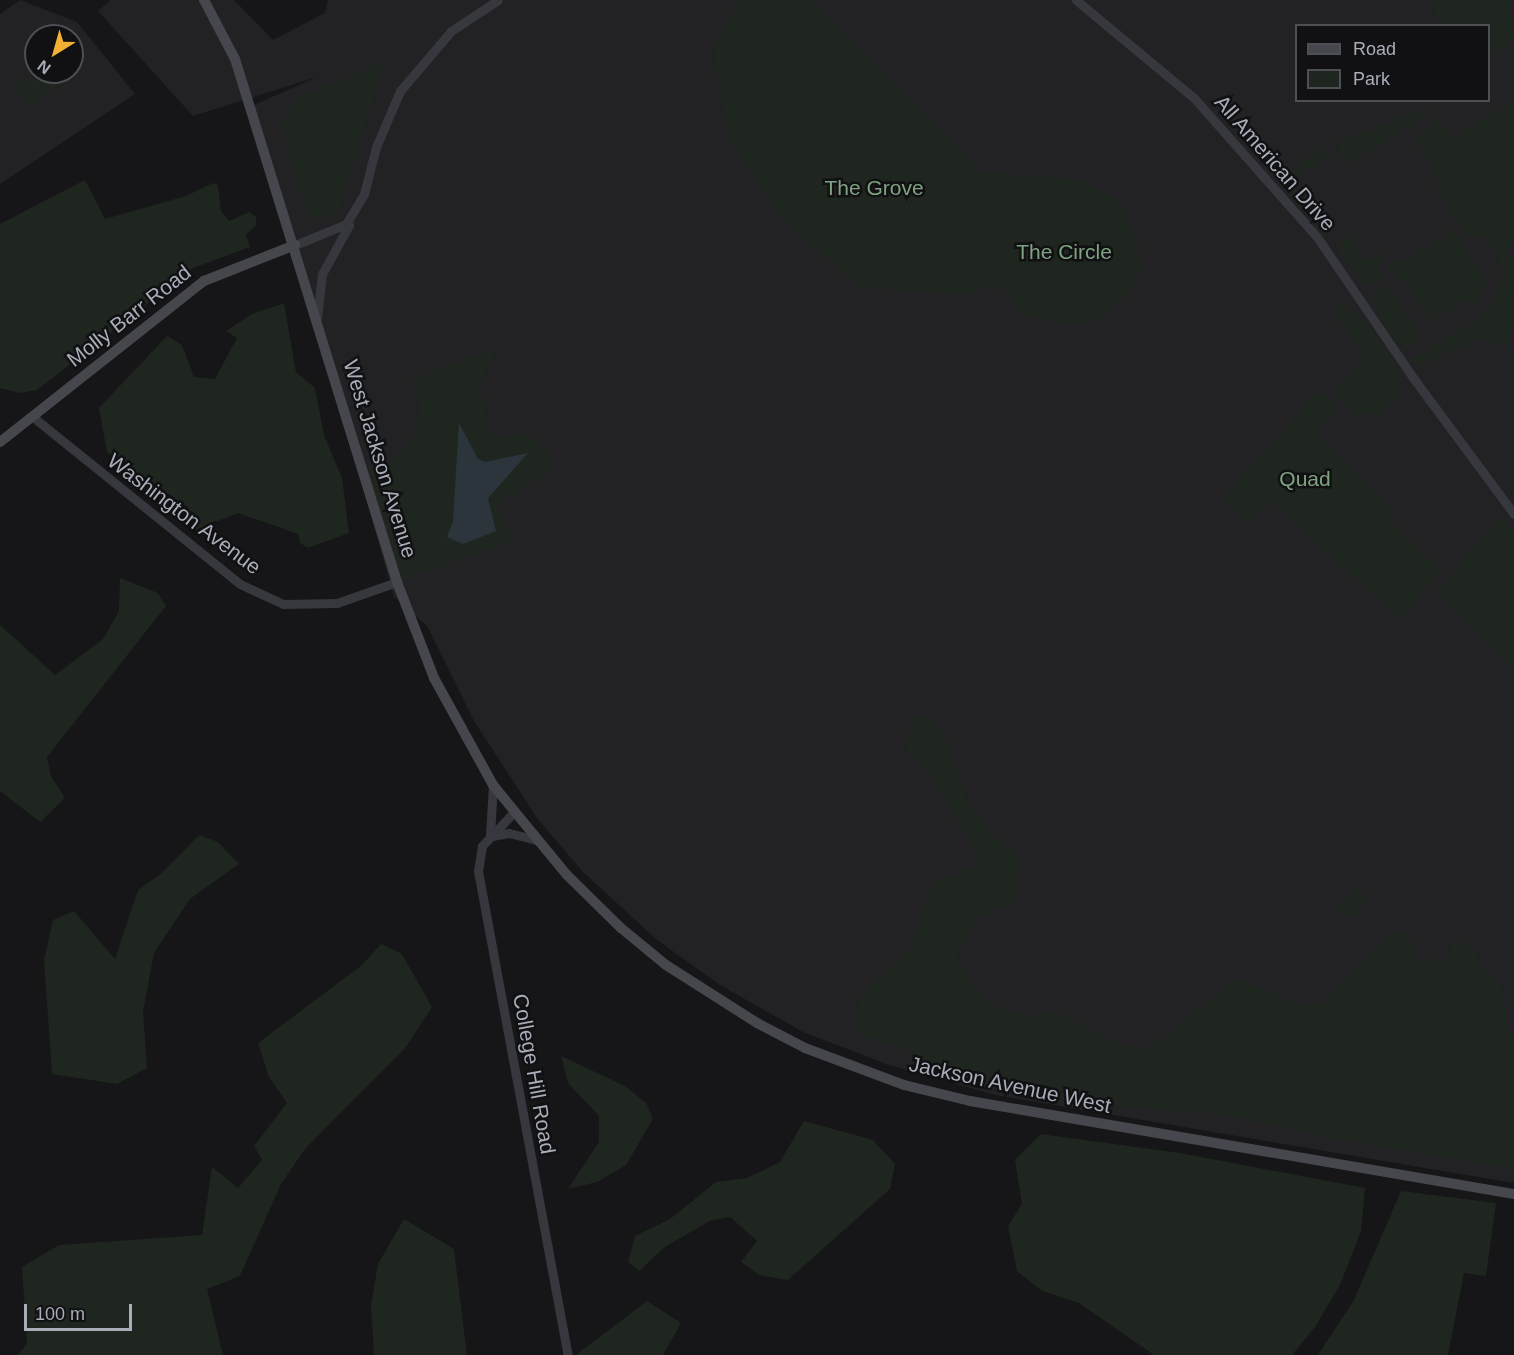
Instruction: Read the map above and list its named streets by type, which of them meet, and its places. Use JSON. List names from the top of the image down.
{
  "streets": {
    "main road": ["Molly Barr Road", "West Jackson Avenue", "Jackson Avenue West"],
    "street": ["All American Drive", "Washington Avenue", "College Hill Road"]
  },
  "crossings": [
    ["Molly Barr Road", "West Jackson Avenue"],
    ["Molly Barr Road", "Washington Avenue"],
    ["West Jackson Avenue", "Washington Avenue"],
    ["West Jackson Avenue", "College Hill Road"],
    ["West Jackson Avenue", "Jackson Avenue West"],
    ["College Hill Road", "Jackson Avenue West"]
  ],
  "parks": ["The Grove", "The Circle", "Quad"],
  "legend": ["Road", "Park"],
  "scale_bar": "100 m",
  "north": "bottom left"
}
